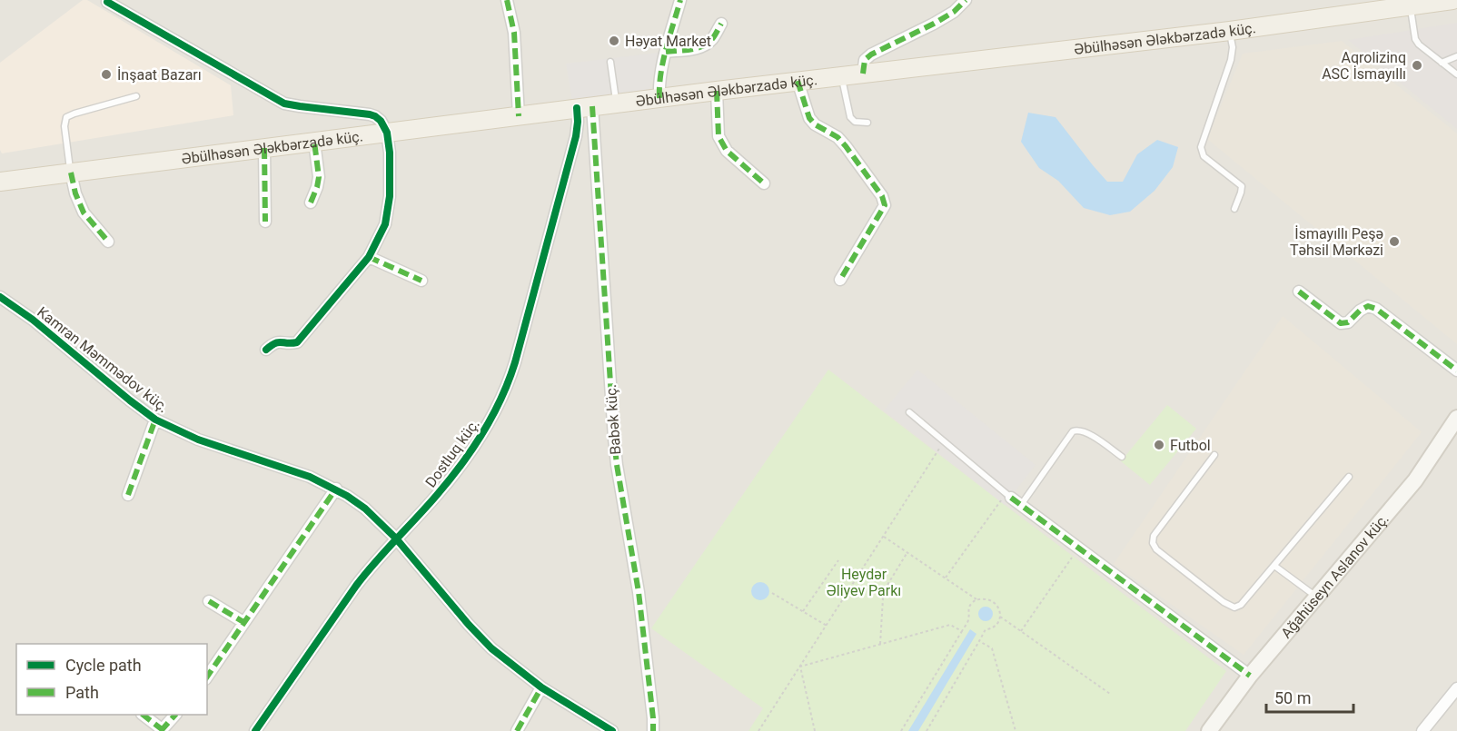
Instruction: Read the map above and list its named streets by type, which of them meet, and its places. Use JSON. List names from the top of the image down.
{
  "streets": {
    "main road": ["Əbülhəsən Ələkbərzadə küç."],
    "street": [
      "Kamran Məmmədov küç.",
      "Babək küç.",
      "Dostluq küç.",
      "Ağahüseyn Aslanov küç."
    ]
  },
  "crossings": [
    ["Əbülhəsən Ələkbərzadə küç.", "Babək küç."],
    ["Əbülhəsən Ələkbərzadə küç.", "Dostluq küç."],
    ["Kamran Məmmədov küç.", "Dostluq küç."],
    ["Babək küç.", "Dostluq küç."]
  ],
  "parks": ["Heydər Əliyev Parkı"],
  "places": [
    "Həyat Market",
    "Aqrolizinq ASC İsmayıllı",
    "İnşaat Bazarı",
    "İsmayıllı Peşə Təhsil Mərkəzi",
    "Futbol"
  ],
  "legend": ["Cycle path", "Path"],
  "scale_bar": "50 m"
}
